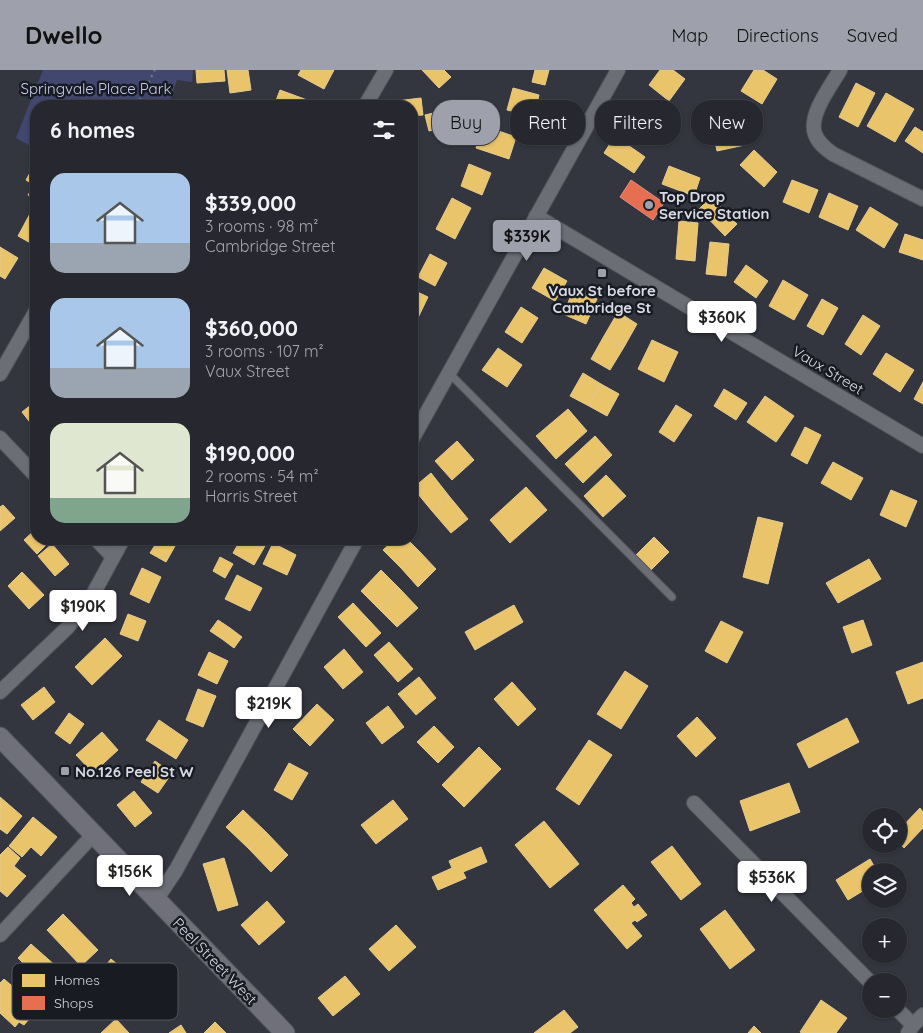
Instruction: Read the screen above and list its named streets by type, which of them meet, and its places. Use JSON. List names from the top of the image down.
{
  "streets": {
    "street": ["Vaux Street", "Peel Street West"]
  },
  "parks": ["Springvale Place Park"],
  "places": {
    "other": ["Top Drop Service Station"],
    "transit": ["Vaux St before Cambridge St", "No.126 Peel St W"]
  },
  "legend": ["Homes", "Shops"],
  "page": {
    "header": "Dwello",
    "nav": ["Map", "Directions", "Saved"],
    "chip": [
      "Buy",
      "Rent",
      "Filters",
      "New"
    ],
    "heading": "6 homes",
    "list": [
      {
        "name": "$339,000",
        "note": "3 rooms · 98 m² · Cambridge Street"
      },
      {
        "name": "$360,000",
        "note": "3 rooms · 107 m² · Vaux Street"
      },
      {
        "name": "$190,000",
        "note": "2 rooms · 54 m² · Harris Street"
      }
    ],
    "price": [
      "$339K",
      "$360K",
      "$190K",
      "$219K",
      "$156K",
      "$536K"
    ],
    "map_buttons": ["+", "−"]
  }
}
